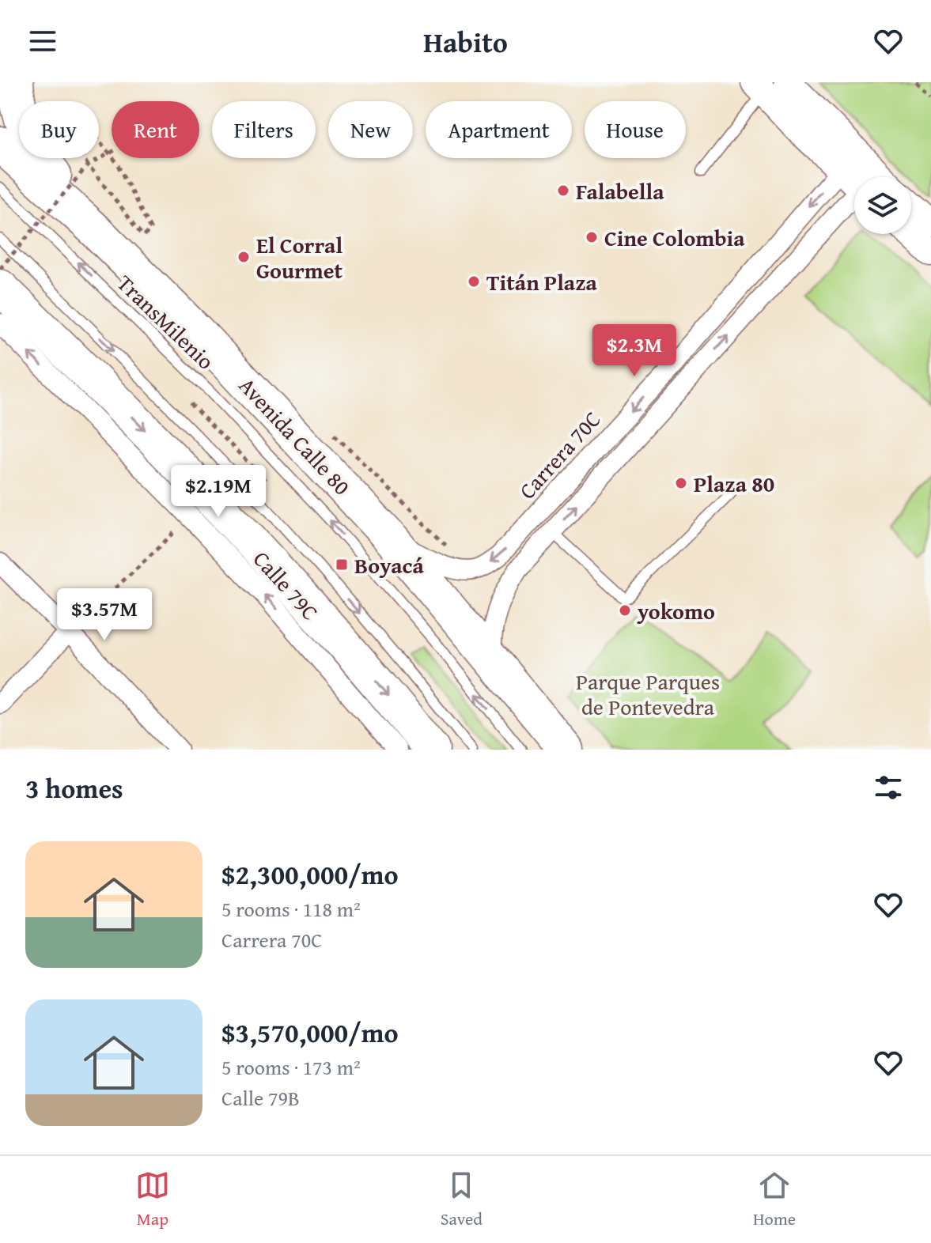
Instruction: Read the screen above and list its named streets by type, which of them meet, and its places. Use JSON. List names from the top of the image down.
{
  "streets": {
    "highway": ["Avenida Calle 80"],
    "street": ["Carrera 70C", "Calle 79C"],
    "lane": ["TransMilenio"]
  },
  "crossings": [
    ["Avenida Calle 80", "Carrera 70C"]
  ],
  "parks": ["Parque Parques de Pontevedra"],
  "places": {
    "other": [
      "Falabella",
      "Cine Colombia",
      "El Corral Gourmet",
      "Titán Plaza",
      "Plaza 80",
      "yokomo"
    ],
    "transit": ["Boyacá"]
  },
  "page": {
    "header": "Habito",
    "chip": [
      "Buy",
      "Rent",
      "Filters",
      "New",
      "Apartment",
      "House"
    ],
    "price": ["$2.3M", "$2.19M", "$3.57M"],
    "heading": "3 homes",
    "list": [
      {
        "name": "$2,300,000/mo",
        "note": "5 rooms · 118 m² · Carrera 70C"
      },
      {
        "name": "$3,570,000/mo",
        "note": "5 rooms · 173 m² · Calle 79B"
      }
    ],
    "tabs": ["Map", "Saved", "Home"]
  }
}
